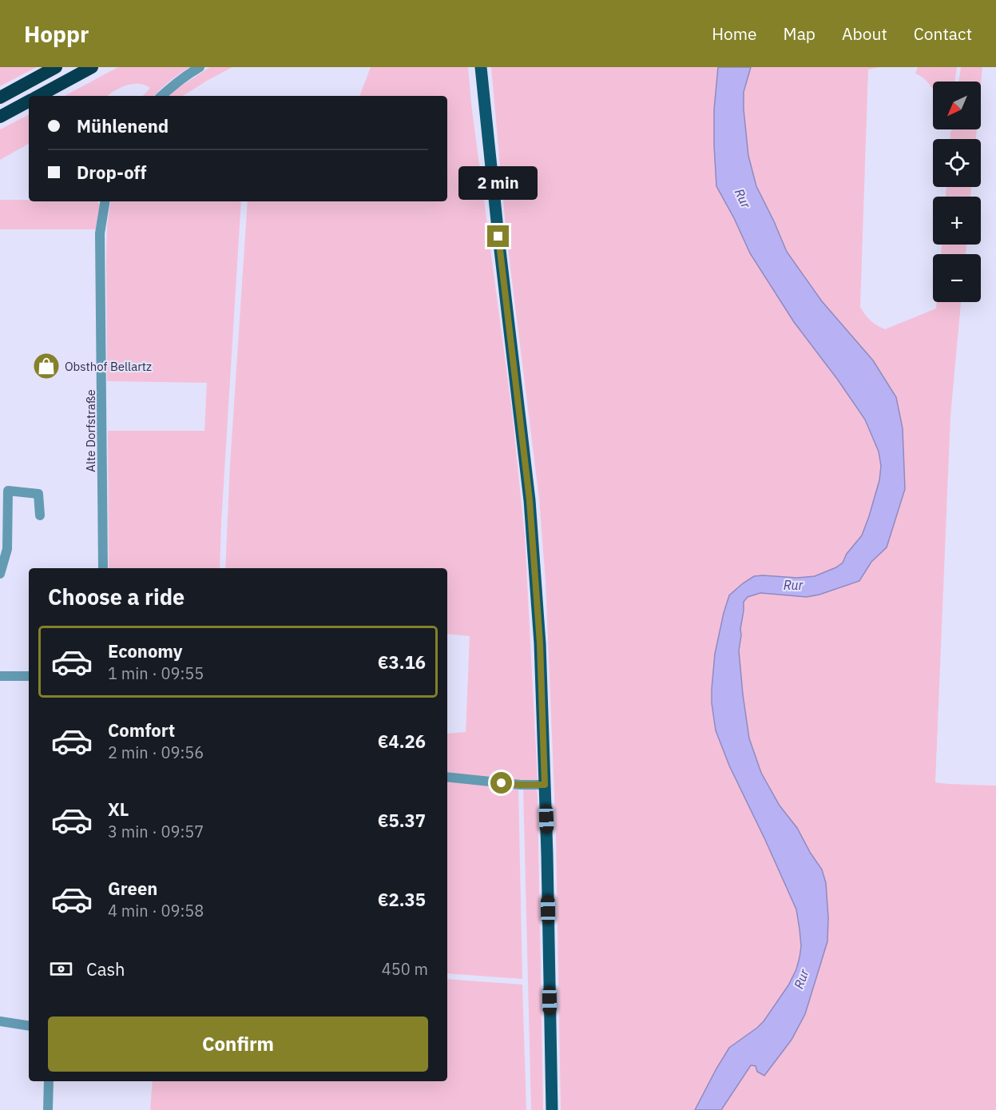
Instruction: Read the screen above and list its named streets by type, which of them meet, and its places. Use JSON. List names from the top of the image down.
{
  "streets": {
    "street": ["Alte Dorfstraße"]
  },
  "water": ["Rur"],
  "places": {
    "shop": ["Obsthof Bellartz"]
  },
  "north": "bottom left",
  "page": {
    "header": "Hoppr",
    "nav": [
      "Home",
      "Map",
      "About",
      "Contact"
    ],
    "map_buttons": ["+", "−"],
    "banner": ["Mühlenend", "Drop-off"],
    "bubble": "2 min",
    "heading": "Choose a ride",
    "list": [
      {
        "name": "Economy",
        "note": "1 min · 09:55",
        "value": "€3.16"
      },
      {
        "name": "Comfort",
        "note": "2 min · 09:56",
        "value": "€4.26"
      },
      {
        "name": "XL",
        "note": "3 min · 09:57",
        "value": "€5.37"
      },
      {
        "name": "Green",
        "note": "4 min · 09:58",
        "value": "€2.35"
      }
    ],
    "pay": ["Cash", "450 m"],
    "buttons": "Confirm"
  }
}
